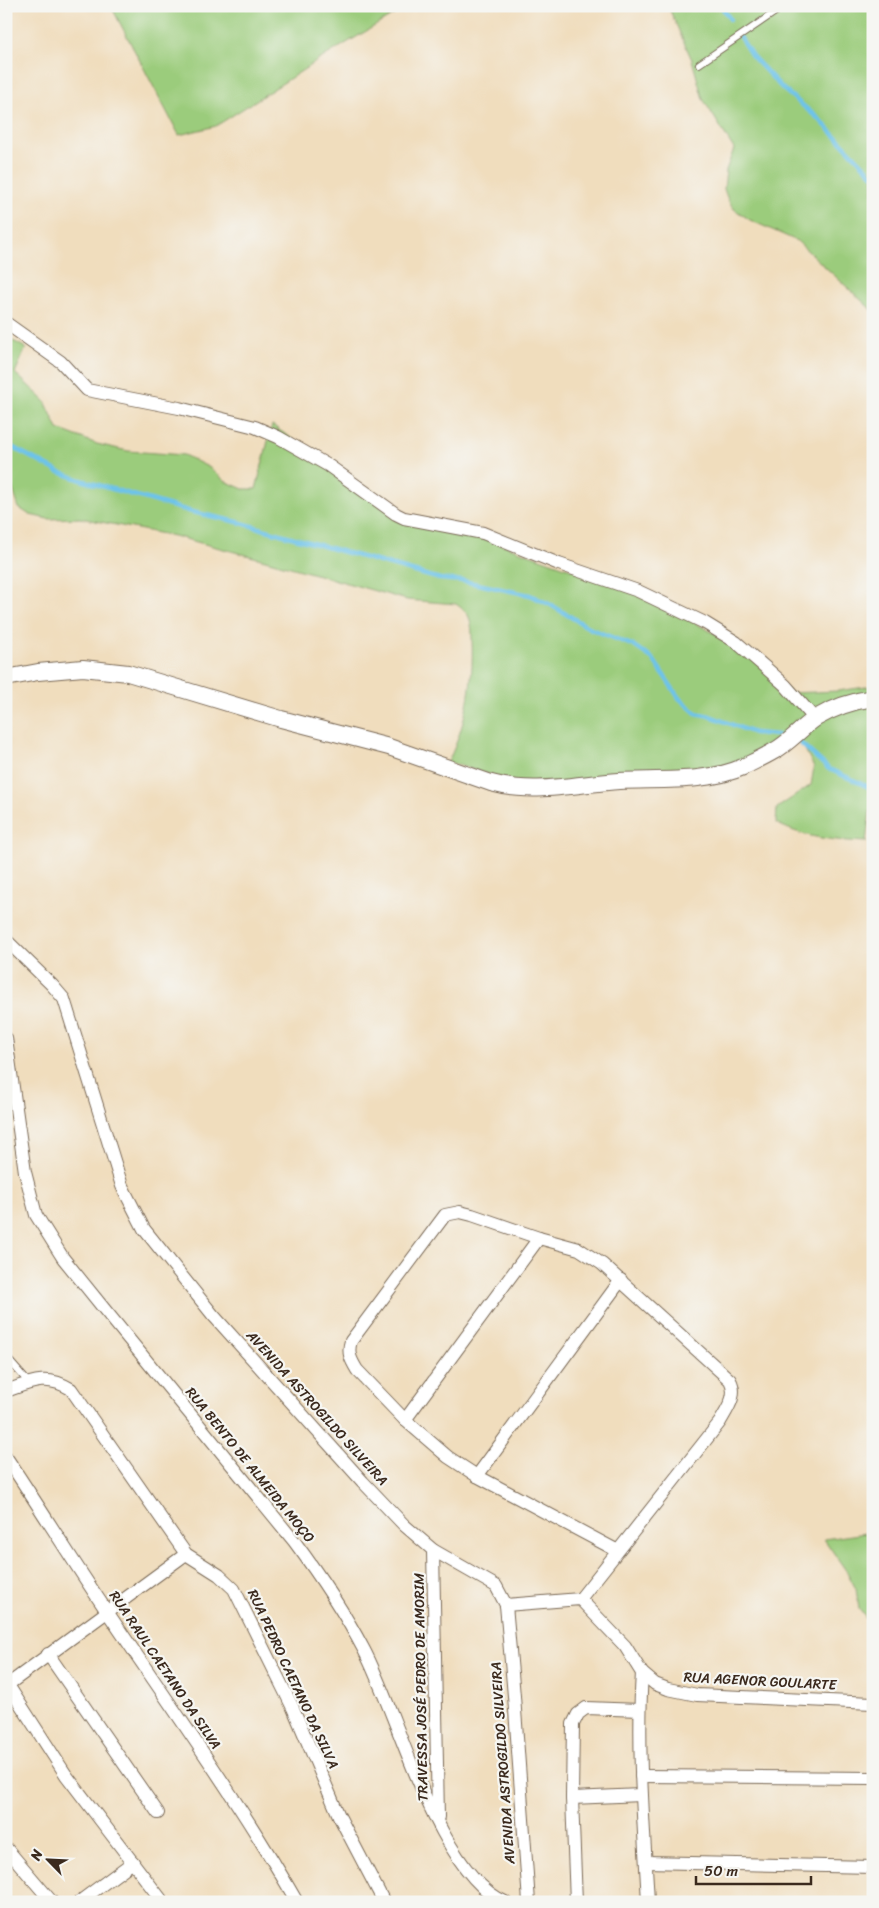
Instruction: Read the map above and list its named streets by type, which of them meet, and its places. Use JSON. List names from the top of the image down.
{
  "streets": {
    "street": [
      "AVENIDA ASTROGILDO SILVEIRA",
      "RUA BENTO DE ALMEIDA MOÇO",
      "RUA RAUL CAETANO DA SILVA",
      "RUA PEDRO CAETANO DA SILVA",
      "RUA AGENOR GOULARTE",
      "TRAVESSA JOSÉ PEDRO DE AMORIM"
    ]
  },
  "crossings": [
    ["AVENIDA ASTROGILDO SILVEIRA", "TRAVESSA JOSÉ PEDRO DE AMORIM"],
    ["RUA BENTO DE ALMEIDA MOÇO", "TRAVESSA JOSÉ PEDRO DE AMORIM"]
  ],
  "scale_bar": "50 m",
  "north": "top left"
}
